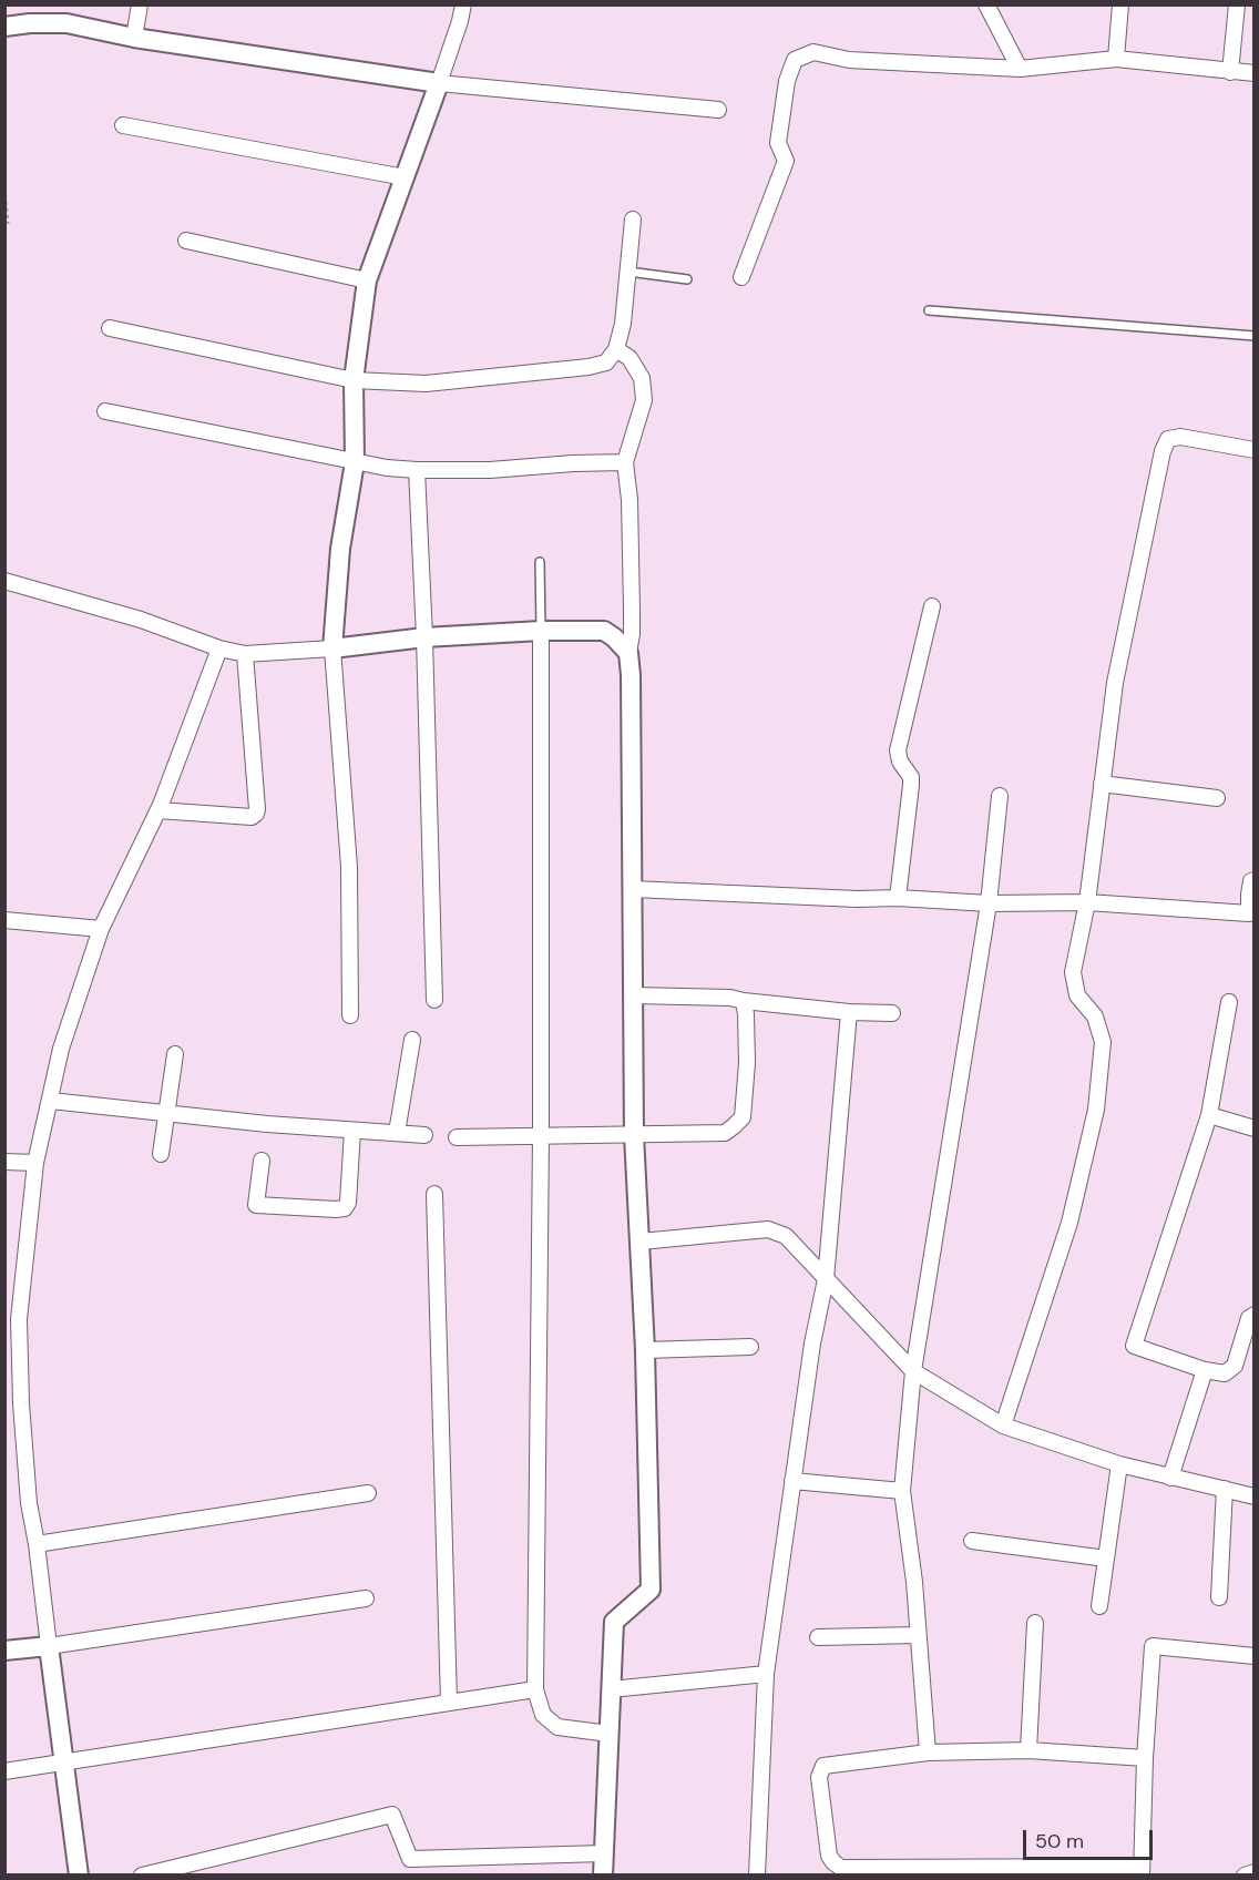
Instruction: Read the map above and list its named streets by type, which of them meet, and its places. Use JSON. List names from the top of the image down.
{
  "scale_bar": "50 m"
}
